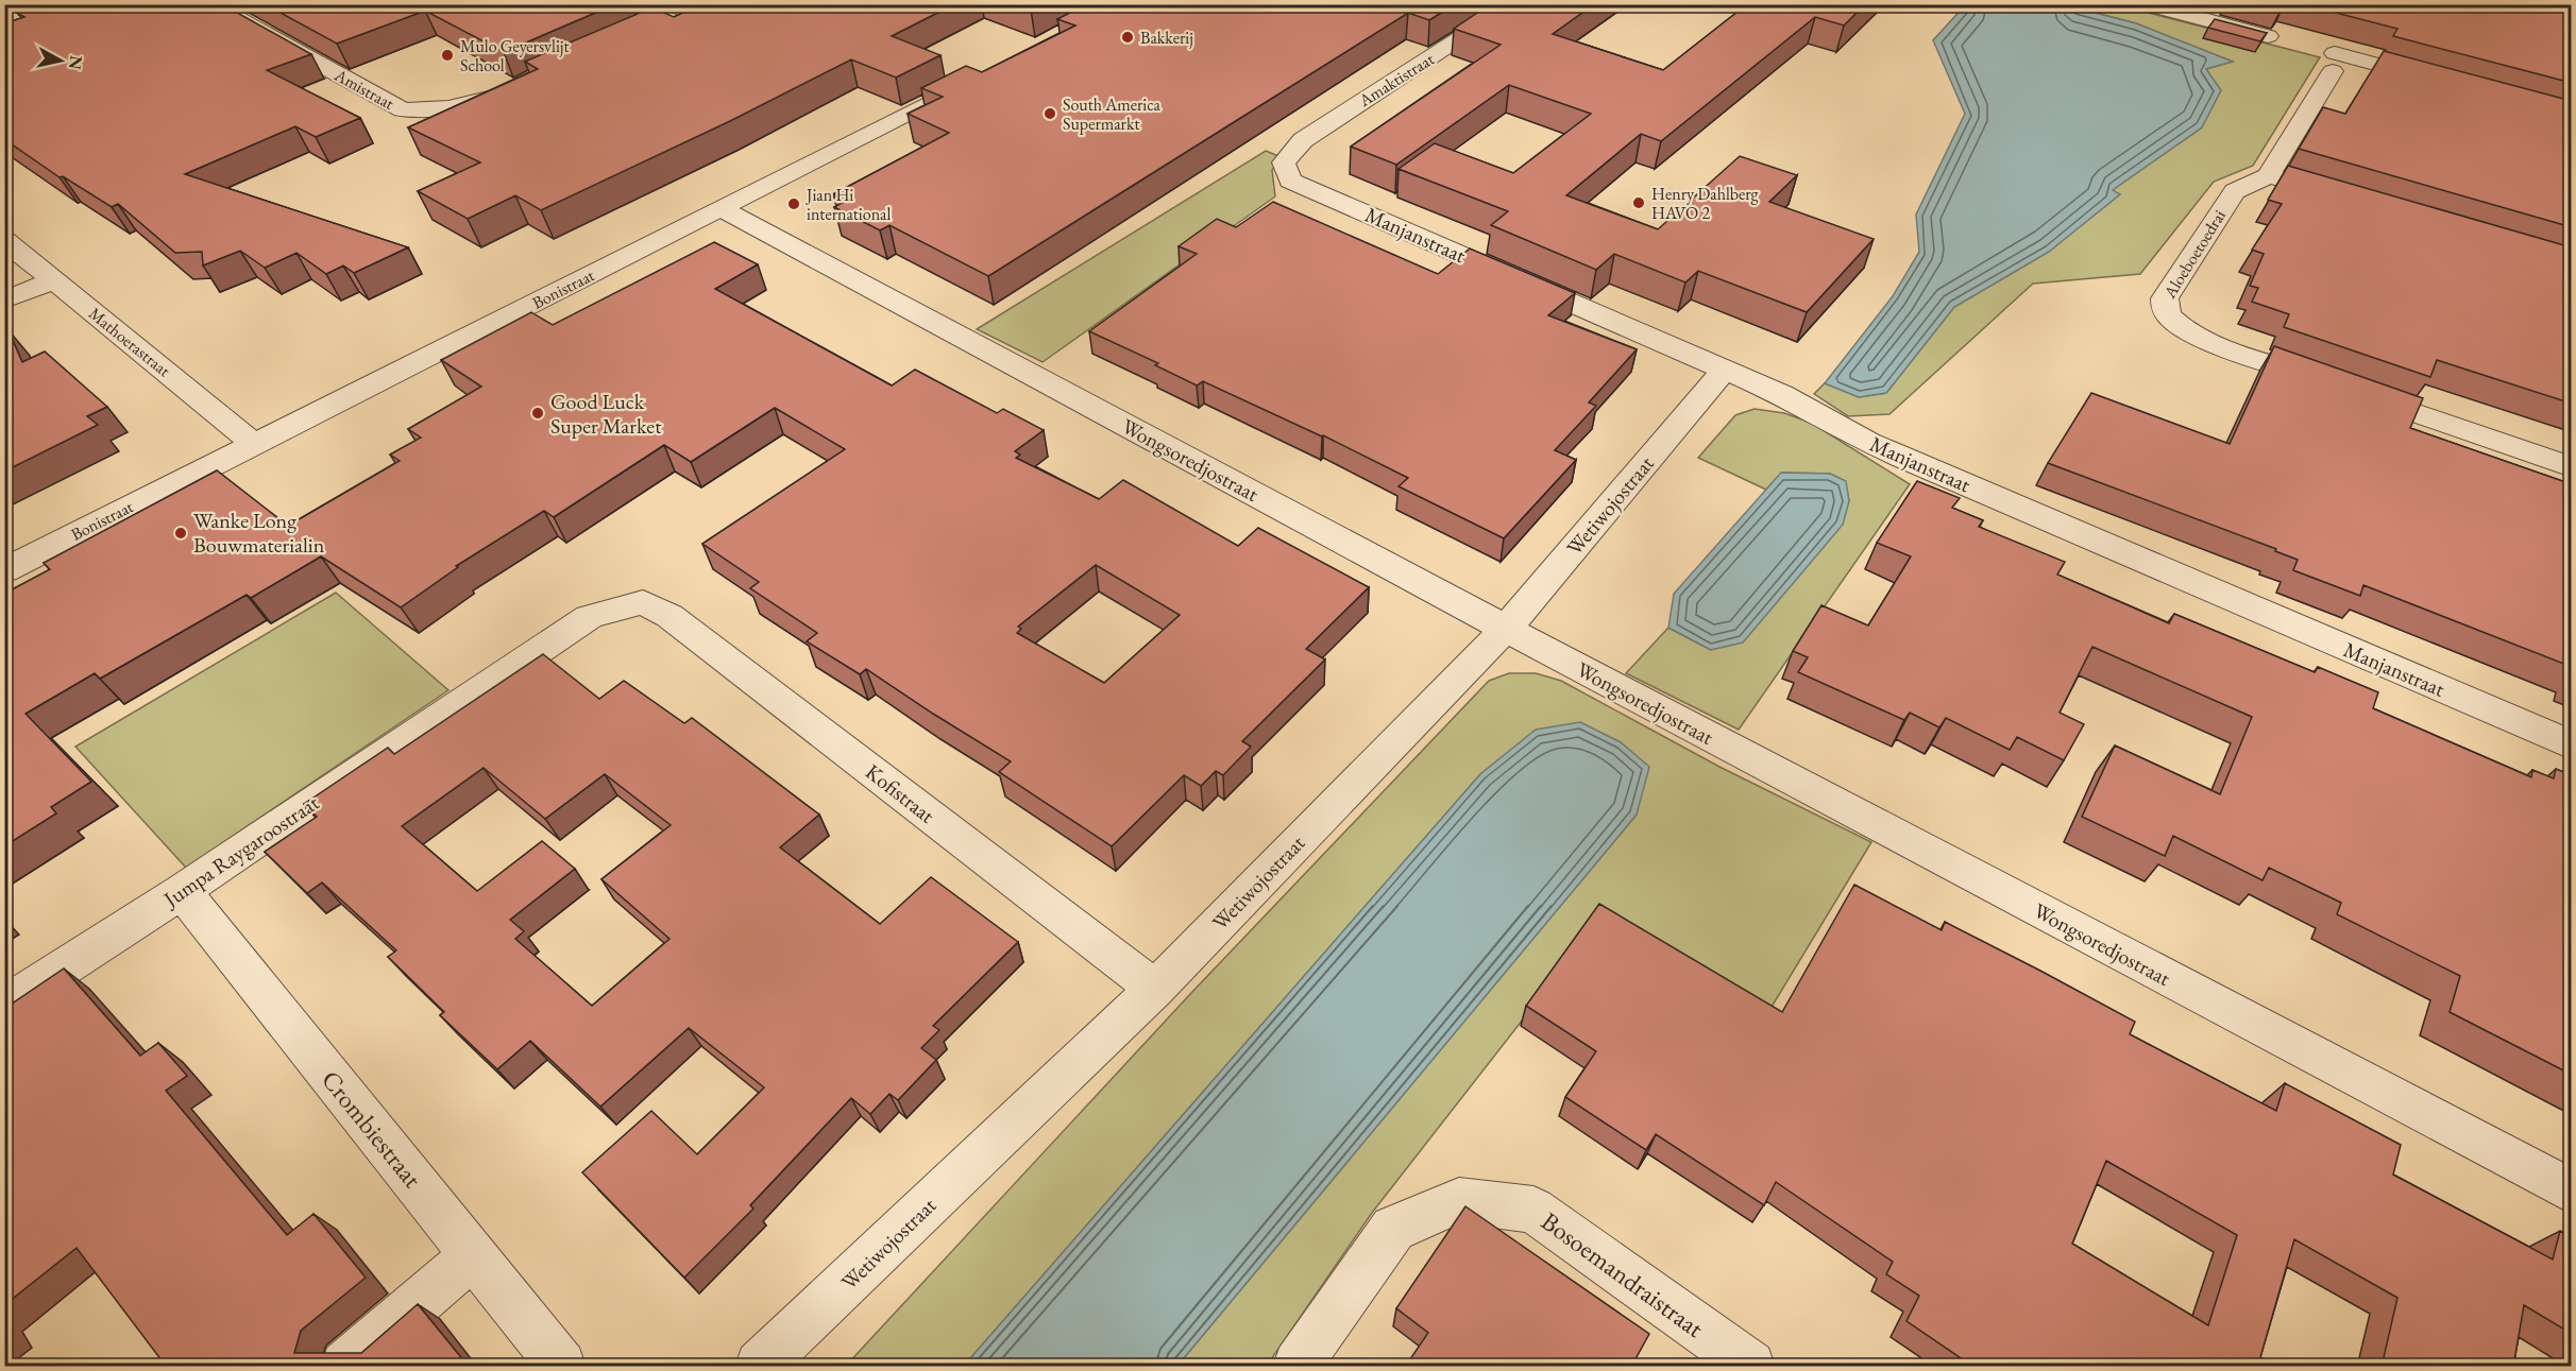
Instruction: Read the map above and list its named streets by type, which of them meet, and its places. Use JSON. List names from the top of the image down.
{
  "streets": {
    "street": [
      "Amaktistraat",
      "Amistraat",
      "Manjanstraat",
      "Aloeboetoedrai",
      "Bonistraat",
      "Mathoerastraat",
      "Wongsoredjostraat",
      "Wetiwojostraat",
      "Kofistraat",
      "Jumpa Raygaroostraat",
      "Crombiestraat",
      "Bosoemandraistraat"
    ]
  },
  "crossings": [
    ["Amaktistraat", "Manjanstraat"],
    ["Manjanstraat", "Wetiwojostraat"],
    ["Bonistraat", "Mathoerastraat"],
    ["Bonistraat", "Wongsoredjostraat"],
    ["Wongsoredjostraat", "Wetiwojostraat"],
    ["Wetiwojostraat", "Kofistraat"],
    ["Kofistraat", "Jumpa Raygaroostraat"],
    ["Jumpa Raygaroostraat", "Crombiestraat"]
  ],
  "places": [
    "Bakkerij",
    "Mulo Geyersvlijt School",
    "South America Supermarkt",
    "Henry Dahlberg HAVO 2",
    "Jian Hi international",
    "Good Luck Super Market",
    "Wanke Long Bouwmaterialin"
  ],
  "north": "right"
}
